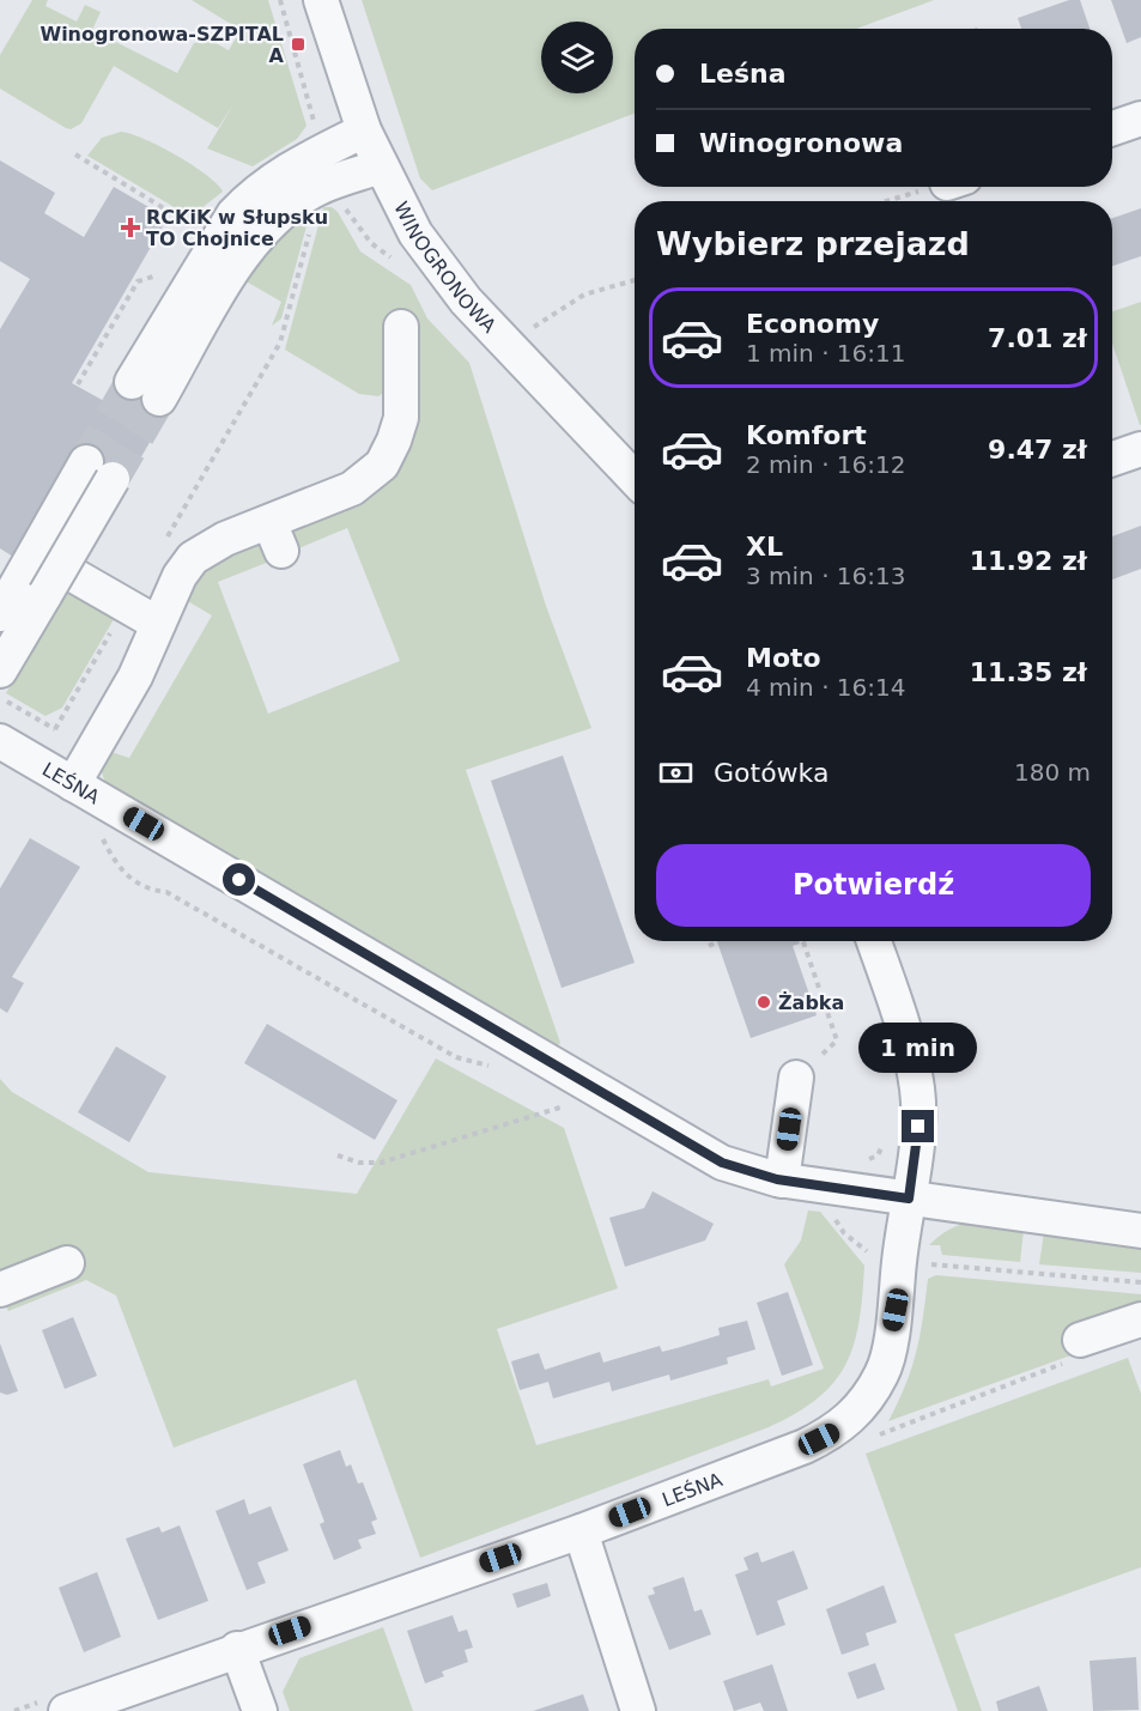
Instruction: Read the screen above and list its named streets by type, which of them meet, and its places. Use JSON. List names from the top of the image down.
{
  "streets": {
    "street": ["WINOGRONOWA", "LEŚNA"]
  },
  "places": {
    "transit": ["Winogronowa-SZPITAL A"],
    "health": ["RCKiK w Słupsku TO Chojnice"],
    "other": ["Żabka"]
  },
  "page": {
    "banner": ["Leśna", "Winogronowa"],
    "heading": "Wybierz przejazd",
    "list": [
      {
        "name": "Economy",
        "note": "1 min · 16:11",
        "value": "7.01 zł"
      },
      {
        "name": "Komfort",
        "note": "2 min · 16:12",
        "value": "9.47 zł"
      },
      {
        "name": "XL",
        "note": "3 min · 16:13",
        "value": "11.92 zł"
      },
      {
        "name": "Moto",
        "note": "4 min · 16:14",
        "value": "11.35 zł"
      }
    ],
    "pay": ["Gotówka", "180 m"],
    "buttons": "Potwierdź",
    "bubble": "1 min"
  }
}
